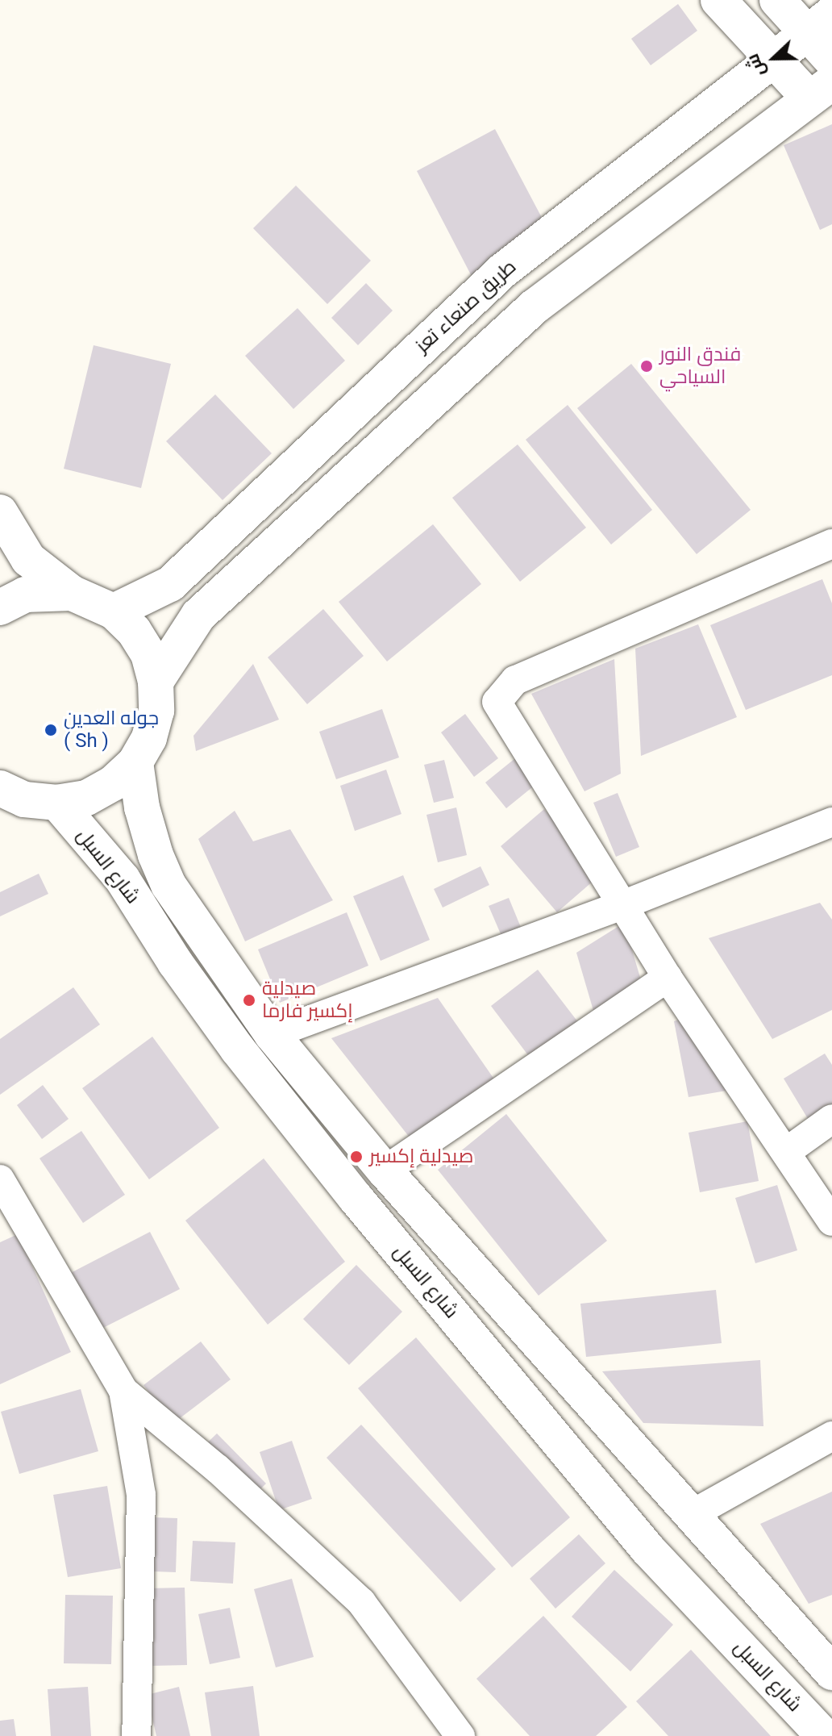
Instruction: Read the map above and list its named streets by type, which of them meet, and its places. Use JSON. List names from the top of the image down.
{
  "streets": {
    "main road": ["طريق صنعاء تعز", "شارع السبل"]
  },
  "places": [
    "فندق النور السياحي",
    "جوله العدين ( Sh )",
    "صيدلية إكسير فارما",
    "صيدلية إكسير"
  ],
  "north": "left"
}
